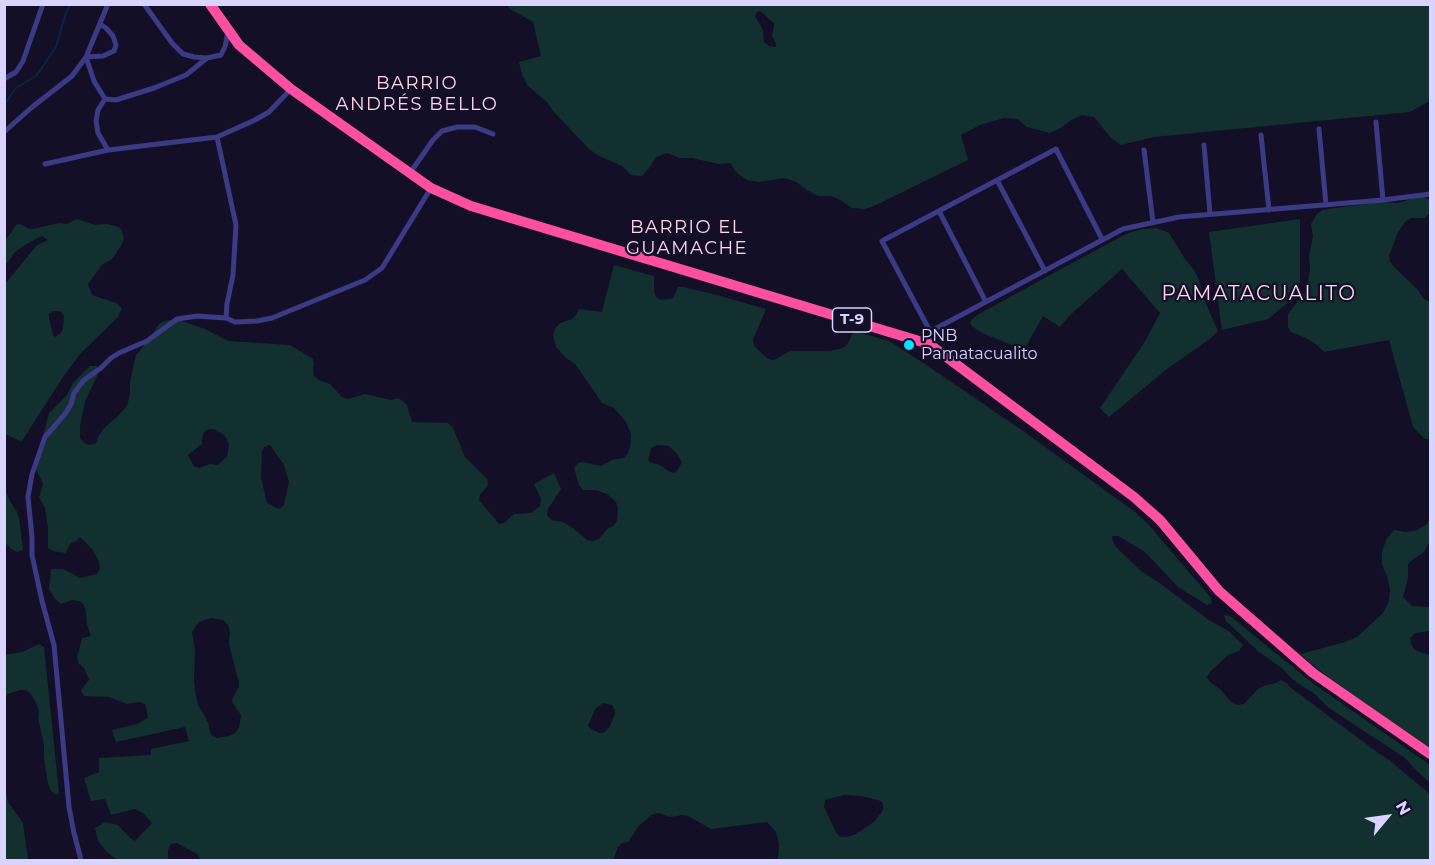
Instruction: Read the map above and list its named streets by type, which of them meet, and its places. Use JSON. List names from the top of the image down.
{
  "streets": {
    "highway": ["T-9"]
  },
  "districts": ["BARRIO ANDRÉS BELLO", "BARRIO EL GUAMACHE", "PAMATACUALITO"],
  "places": ["PNB Pamatacualito"],
  "north": "top right"
}
